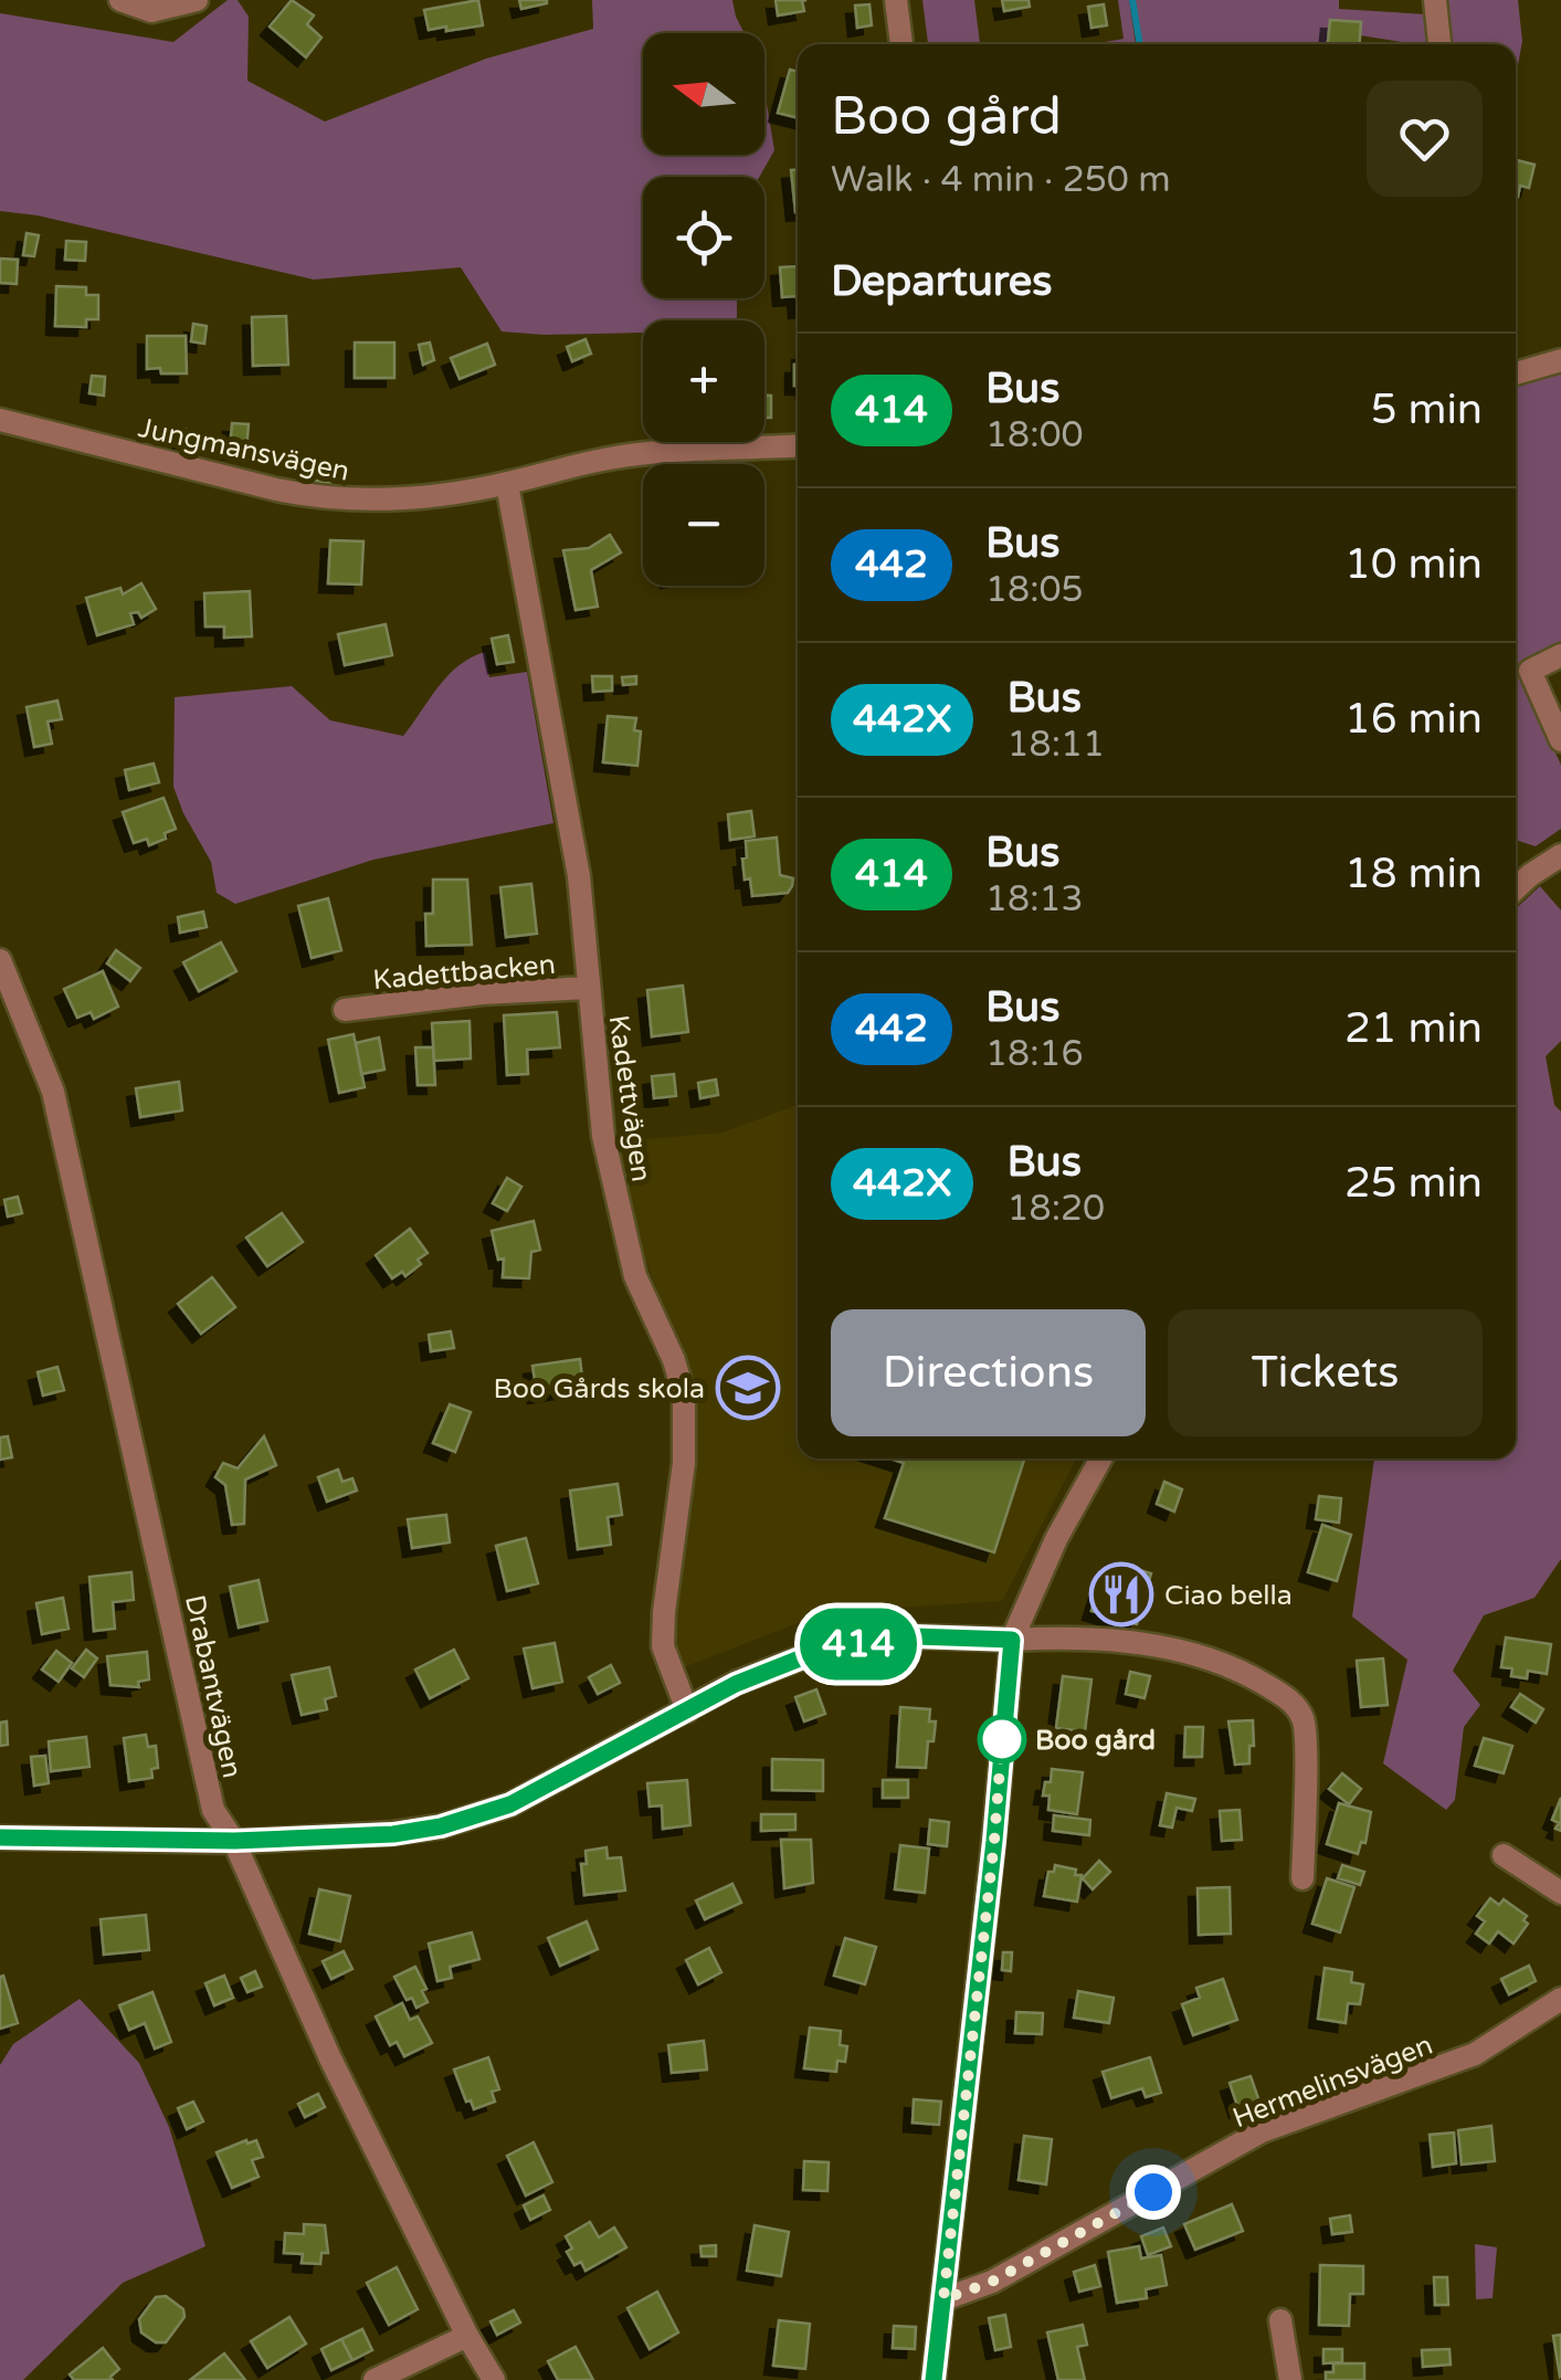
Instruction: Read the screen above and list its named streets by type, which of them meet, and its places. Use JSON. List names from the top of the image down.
{
  "streets": {
    "street": [
      "Jungmansvägen",
      "Kadettbacken",
      "Kadettvägen",
      "Drabantvägen",
      "Hermelinsvägen"
    ]
  },
  "crossings": [
    ["Jungmansvägen", "Kadettvägen"],
    ["Kadettbacken", "Kadettvägen"]
  ],
  "places": {
    "school or university": ["Boo Gårds skola"],
    "restaurant": ["Ciao bella"],
    "other": ["Boo gård"]
  },
  "lines": ["bus line 414"],
  "north": "left",
  "page": {
    "on_map": "414",
    "map_buttons": ["+", "−"],
    "heading": [
      ["Boo gård", "Walk · 4 min · 250 m"],
      "Departures"
    ],
    "list": [
      {
        "mark": "414",
        "name": "Bus",
        "note": "18:00",
        "value": "5 min"
      },
      {
        "mark": "442",
        "name": "Bus",
        "note": "18:05",
        "value": "10 min"
      },
      {
        "mark": "442X",
        "name": "Bus",
        "note": "18:11",
        "value": "16 min"
      },
      {
        "mark": "414",
        "name": "Bus",
        "note": "18:13",
        "value": "18 min"
      },
      {
        "mark": "442",
        "name": "Bus",
        "note": "18:16",
        "value": "21 min"
      },
      {
        "mark": "442X",
        "name": "Bus",
        "note": "18:20",
        "value": "25 min"
      }
    ],
    "buttons": ["Directions", "Tickets"]
  }
}
